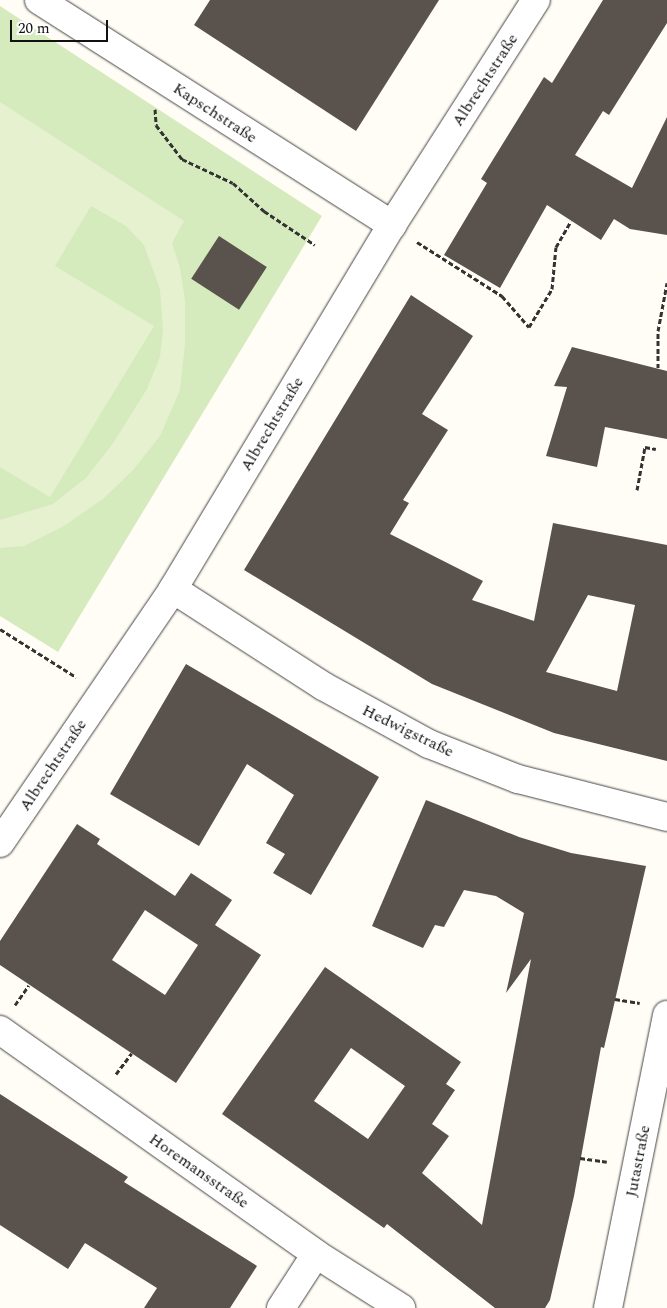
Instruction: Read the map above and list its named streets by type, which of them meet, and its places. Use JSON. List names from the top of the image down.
{
  "streets": {
    "street": [
      "Albrechtstraße",
      "Kapschstraße",
      "Hedwigstraße",
      "Jutastraße",
      "Horemansstraße"
    ]
  },
  "crossings": [
    ["Albrechtstraße", "Kapschstraße"],
    ["Albrechtstraße", "Hedwigstraße"]
  ],
  "scale_bar": "20 m"
}
